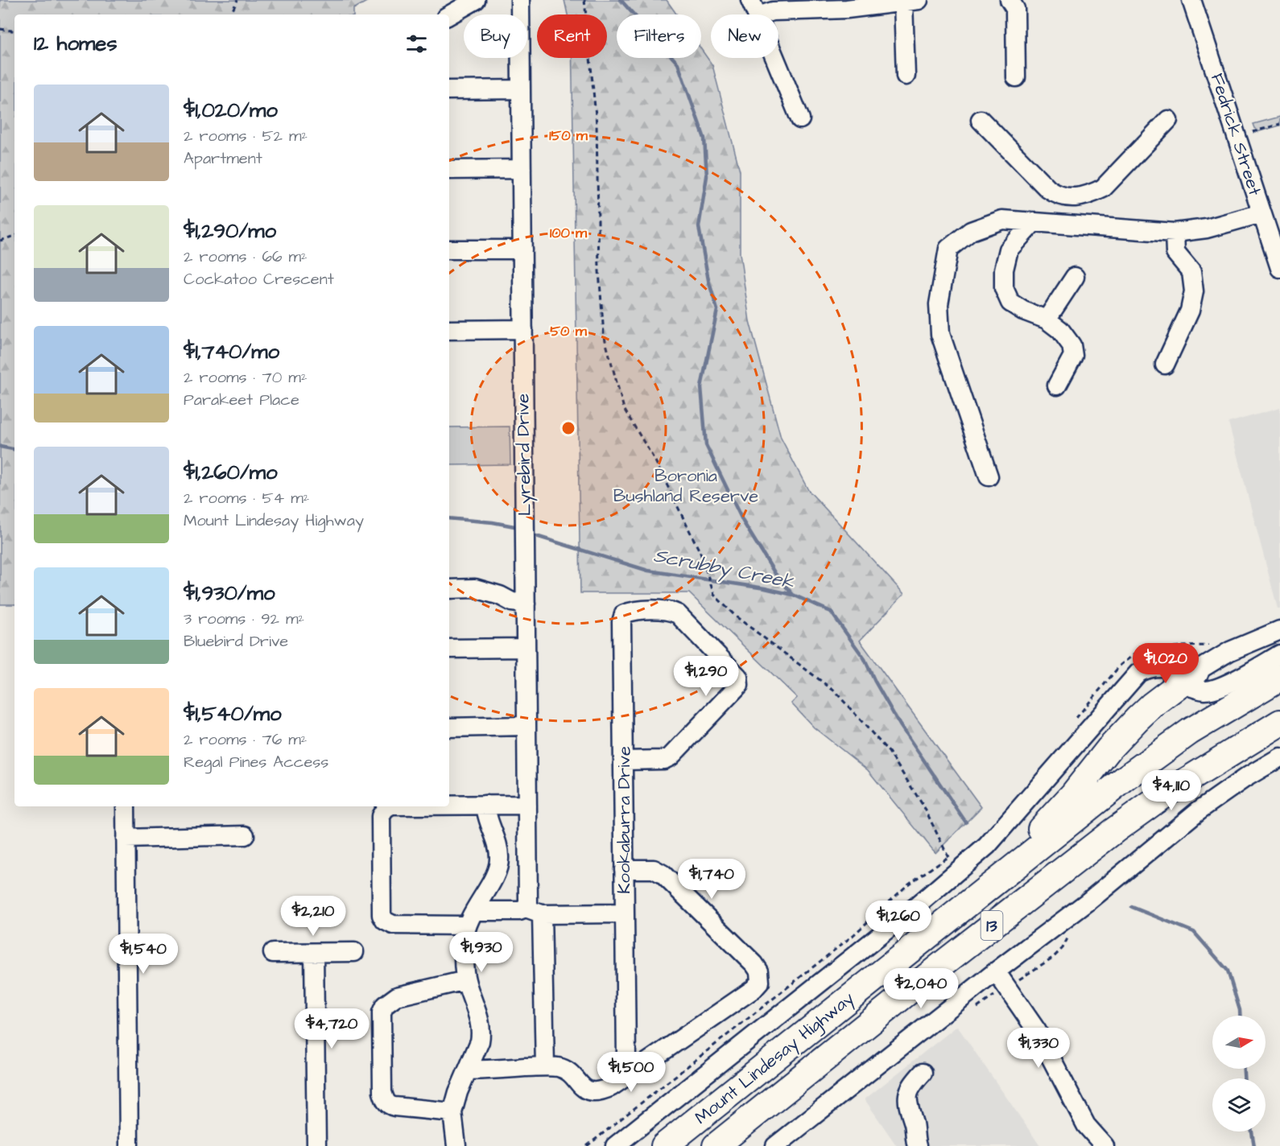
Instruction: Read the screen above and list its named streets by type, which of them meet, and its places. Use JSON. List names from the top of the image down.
{
  "streets": {
    "highway": ["13", "Mount Lindesay Highway"],
    "street": ["Fedrick Street", "Lyrebird Drive", "Kookaburra Drive"]
  },
  "water": ["Scrubby Creek"],
  "parks": ["Boronia Bushland Reserve"],
  "north": "right",
  "page": {
    "chip": [
      "Buy",
      "Rent",
      "Filters",
      "New"
    ],
    "heading": "12 homes",
    "list": [
      {
        "name": "$1,020/mo",
        "note": "2 rooms · 52 m² · Apartment"
      },
      {
        "name": "$1,290/mo",
        "note": "2 rooms · 66 m² · Cockatoo Crescent"
      },
      {
        "name": "$1,740/mo",
        "note": "2 rooms · 70 m² · Parakeet Place"
      },
      {
        "name": "$1,260/mo",
        "note": "2 rooms · 54 m² · Mount Lindesay Highway"
      },
      {
        "name": "$1,930/mo",
        "note": "3 rooms · 92 m² · Bluebird Drive"
      },
      {
        "name": "$1,540/mo",
        "note": "2 rooms · 76 m² · Regal Pines Access"
      }
    ],
    "price": [
      "$1,020",
      "$1,290",
      "$4,110",
      "$1,740",
      "$2,210",
      "$1,260",
      "$1,930",
      "$1,540",
      "$2,040",
      "$4,720",
      "$1,330",
      "$1,500"
    ]
  },
  "rings": ["150 m", "100 m", "50 m"]
}
